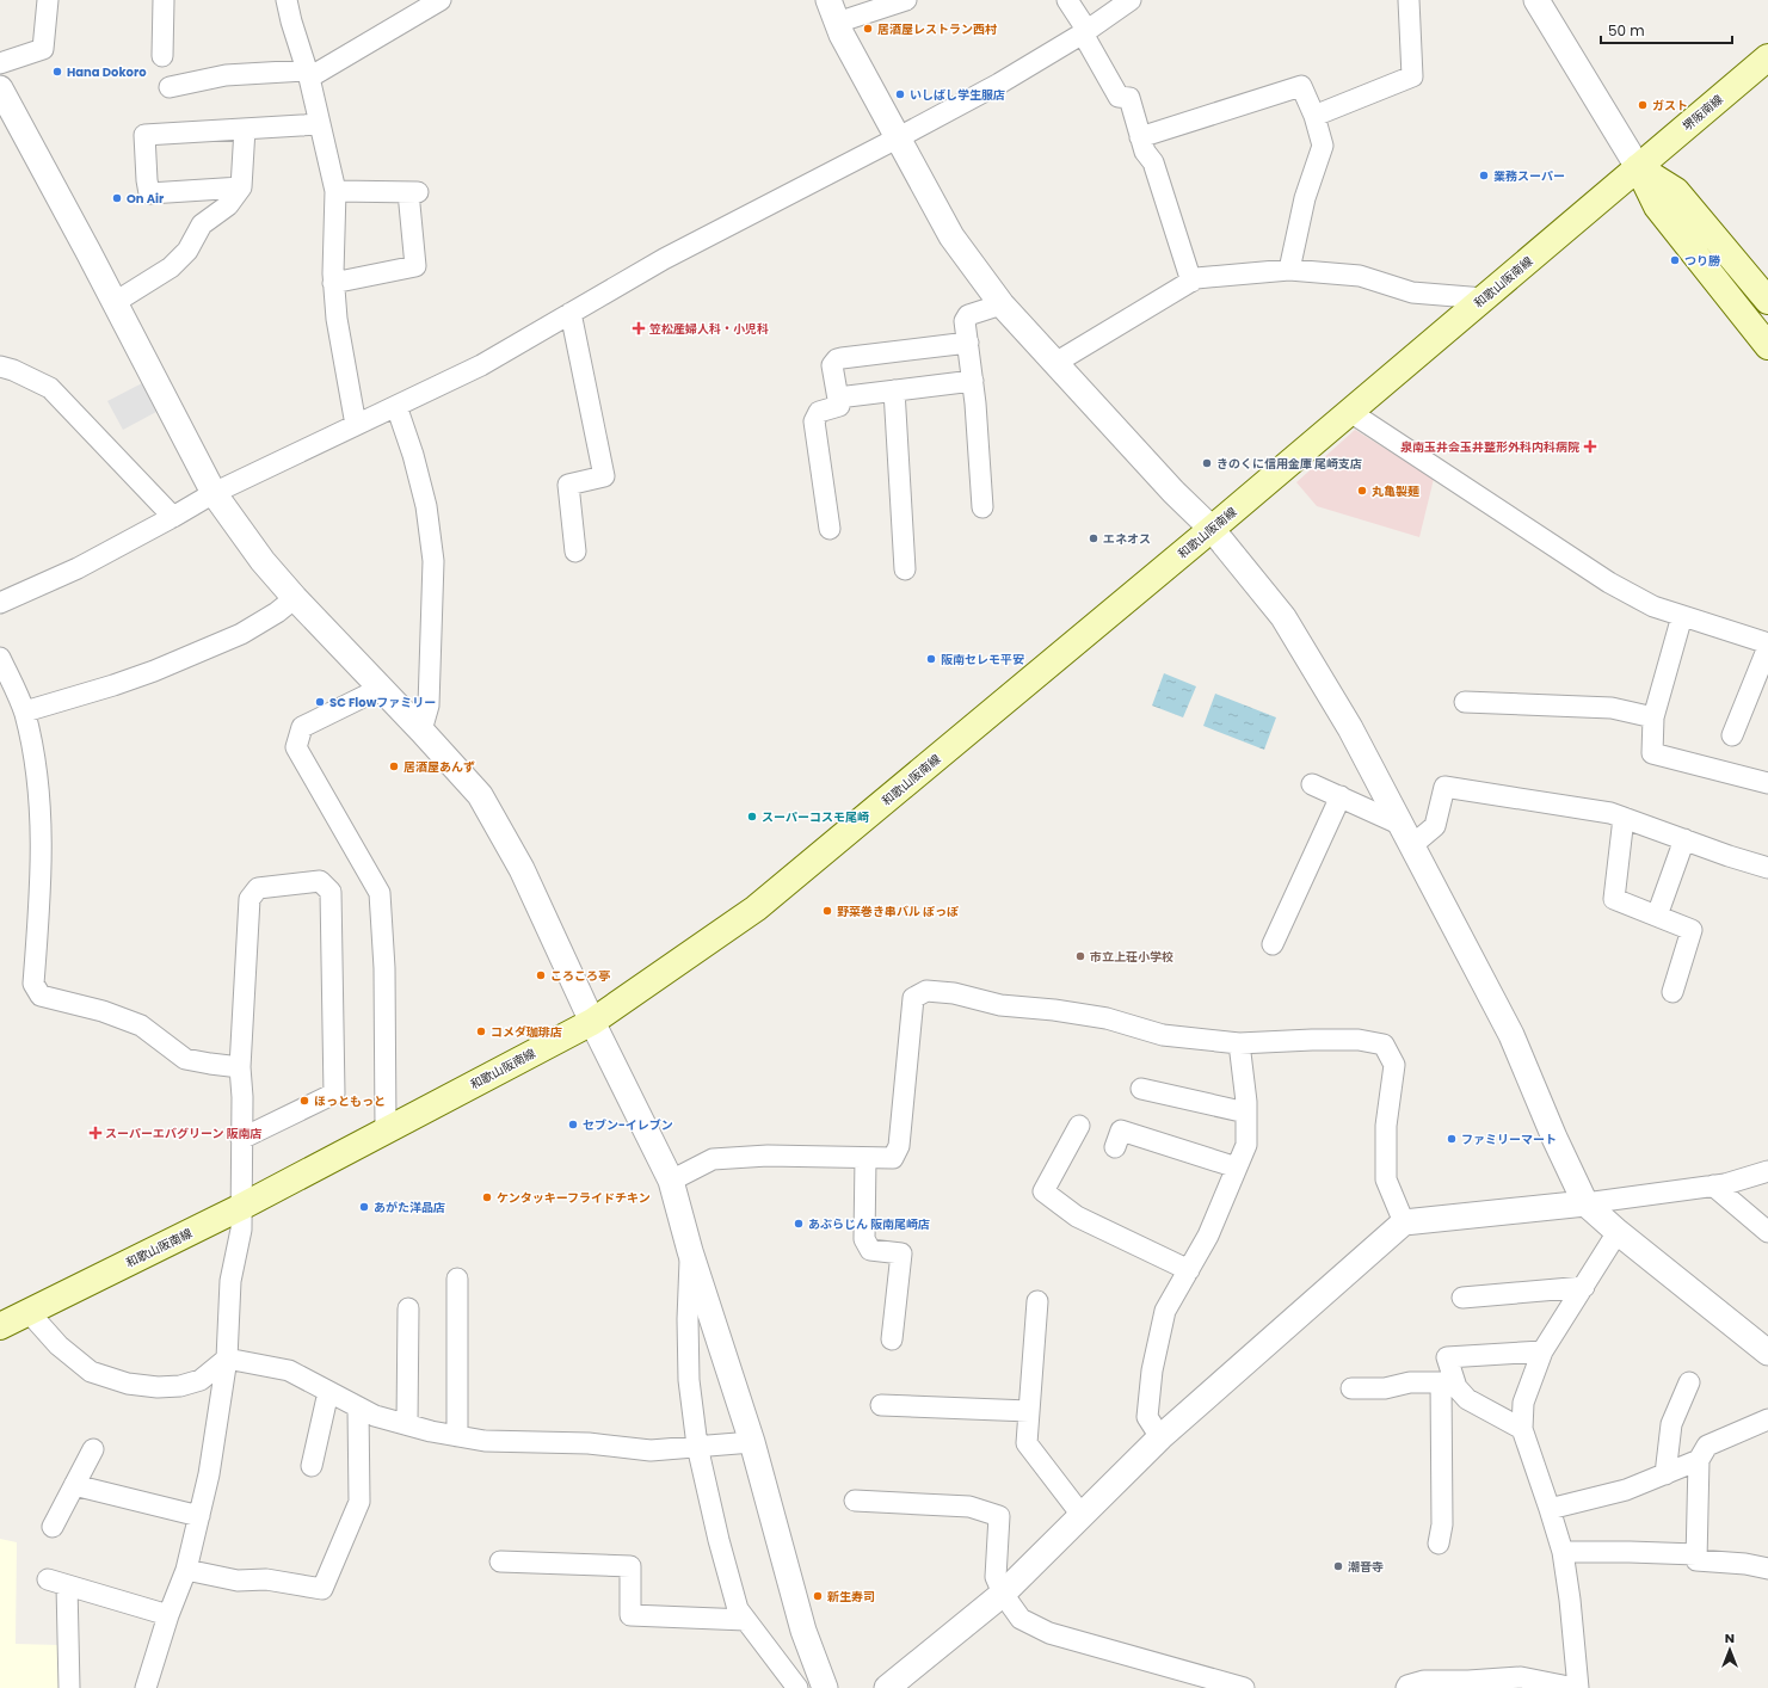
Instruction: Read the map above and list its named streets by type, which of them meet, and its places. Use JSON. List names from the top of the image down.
{
  "streets": {
    "main road": ["堺阪南線", "和歌山阪南線"]
  },
  "crossings": [
    ["堺阪南線", "和歌山阪南線"]
  ],
  "places": {
    "other": [
      "居酒屋レストラン西村",
      "Hana Dokoro",
      "いしばし学生服店",
      "ガスト",
      "業務スーパー",
      "On Air",
      "つり勝",
      "きのくに信用金庫 尾崎支店",
      "丸亀製麺",
      "エネオス",
      "阪南セレモ平安",
      "SC Flowファミリー",
      "居酒屋あんず",
      "スーパーコスモ尾崎",
      "野菜巻き串バル ぽっぽ",
      "市立上荘小学校",
      "ころころ亭",
      "コメダ珈琲店",
      "ほっともっと",
      "セブン-イレブン",
      "ファミリーマート",
      "ケンタッキーフライドチキン",
      "あがた洋品店",
      "あぶらじん 阪南尾崎店",
      "潮音寺",
      "新生寿司"
    ],
    "health": ["笠松産婦人科・小児科", "泉南玉井会玉井整形外科内科病院", "スーパーエバグリーン 阪南店"]
  },
  "scale_bar": "50 m",
  "north": "top"
}
